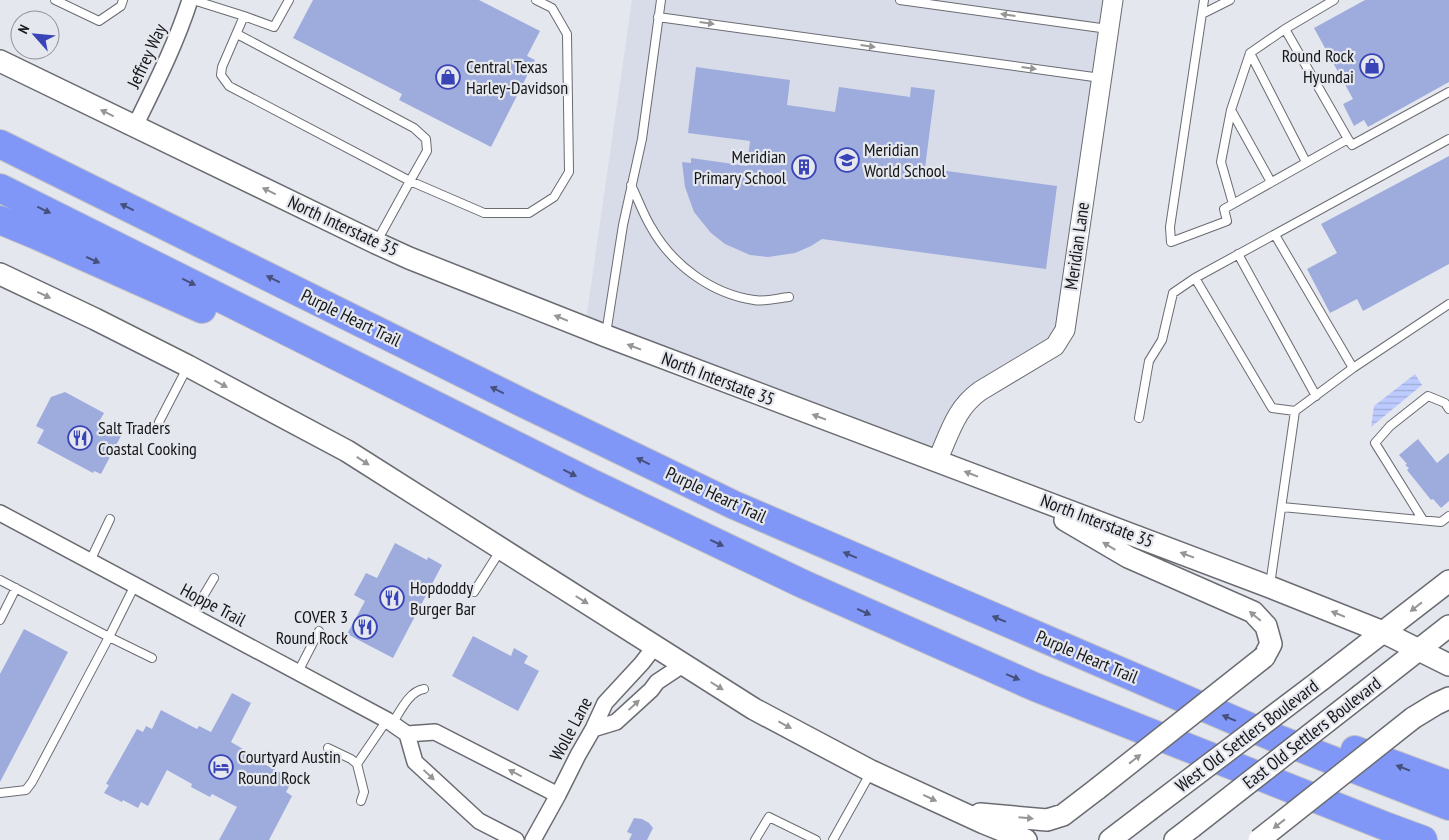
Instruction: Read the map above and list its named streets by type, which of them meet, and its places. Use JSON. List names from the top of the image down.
{
  "streets": {
    "highway": ["Purple Heart Trail"],
    "main road": ["North Interstate 35", "East Old Settlers Boulevard", "West Old Settlers Boulevard"],
    "street": [
      "Jeffrey Way",
      "Meridian Lane",
      "Hoppe Trail",
      "Wolle Lane"
    ]
  },
  "crossings": [
    ["Jeffrey Way", "North Interstate 35"],
    ["North Interstate 35", "Meridian Lane"],
    ["North Interstate 35", "East Old Settlers Boulevard"],
    ["North Interstate 35", "West Old Settlers Boulevard"]
  ],
  "one_way": ["North Interstate 35"],
  "places": {
    "shop": ["Round Rock Hyundai", "Central Texas Harley-Davidson"],
    "school or university": ["Meridian World School"],
    "building": ["Meridian Primary School"],
    "restaurant": ["Salt Traders Coastal Cooking", "Hopdoddy Burger Bar", "COVER 3 Round Rock"],
    "hotel": ["Courtyard Austin Round Rock"]
  },
  "north": "top left"
}
